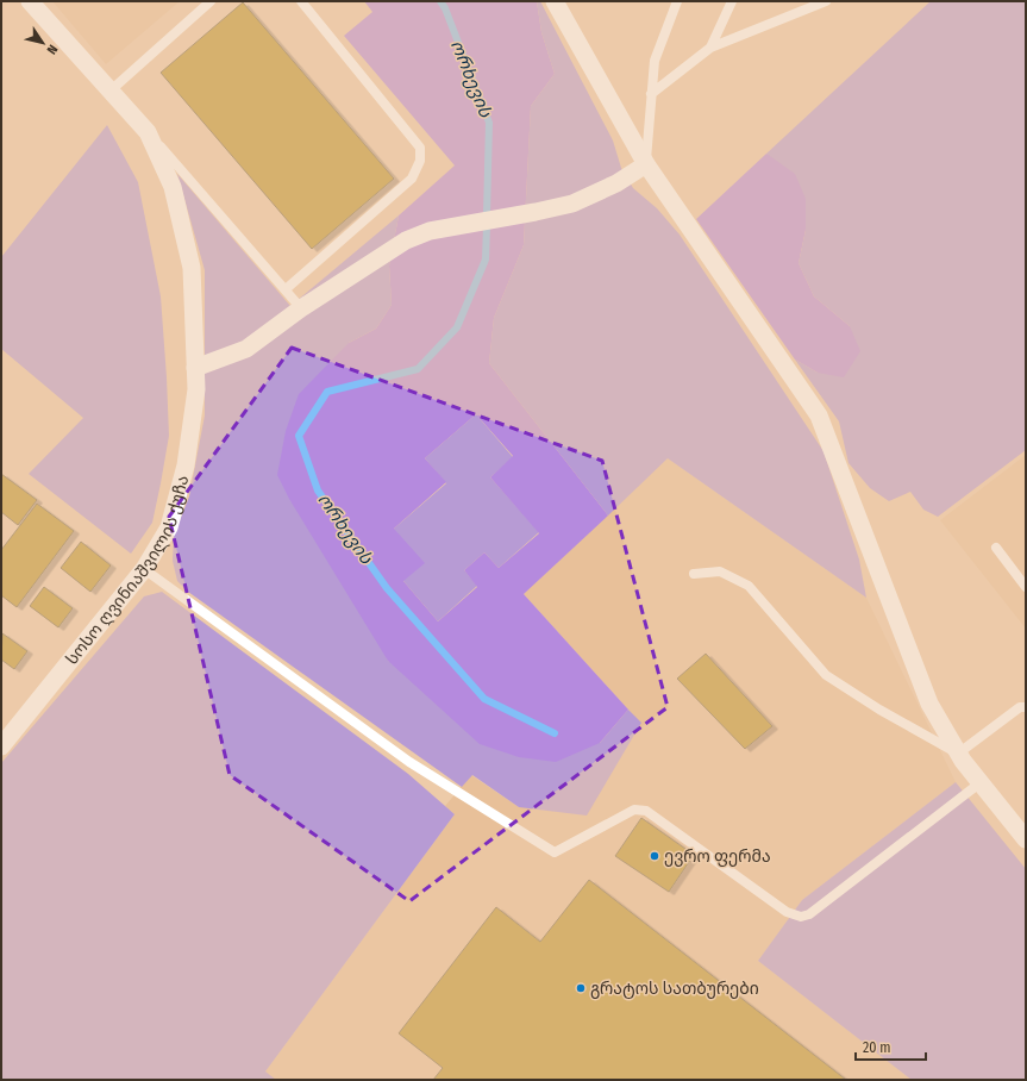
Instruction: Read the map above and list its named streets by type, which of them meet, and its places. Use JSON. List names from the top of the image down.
{
  "streets": {
    "street": ["სოსო ღვინიაშვილის ქუჩა"]
  },
  "water": ["ორხევის"],
  "places": ["ევრო ფერმა", "გრატოს სათბურები"],
  "scale_bar": "20 m",
  "north": "bottom right"
}
